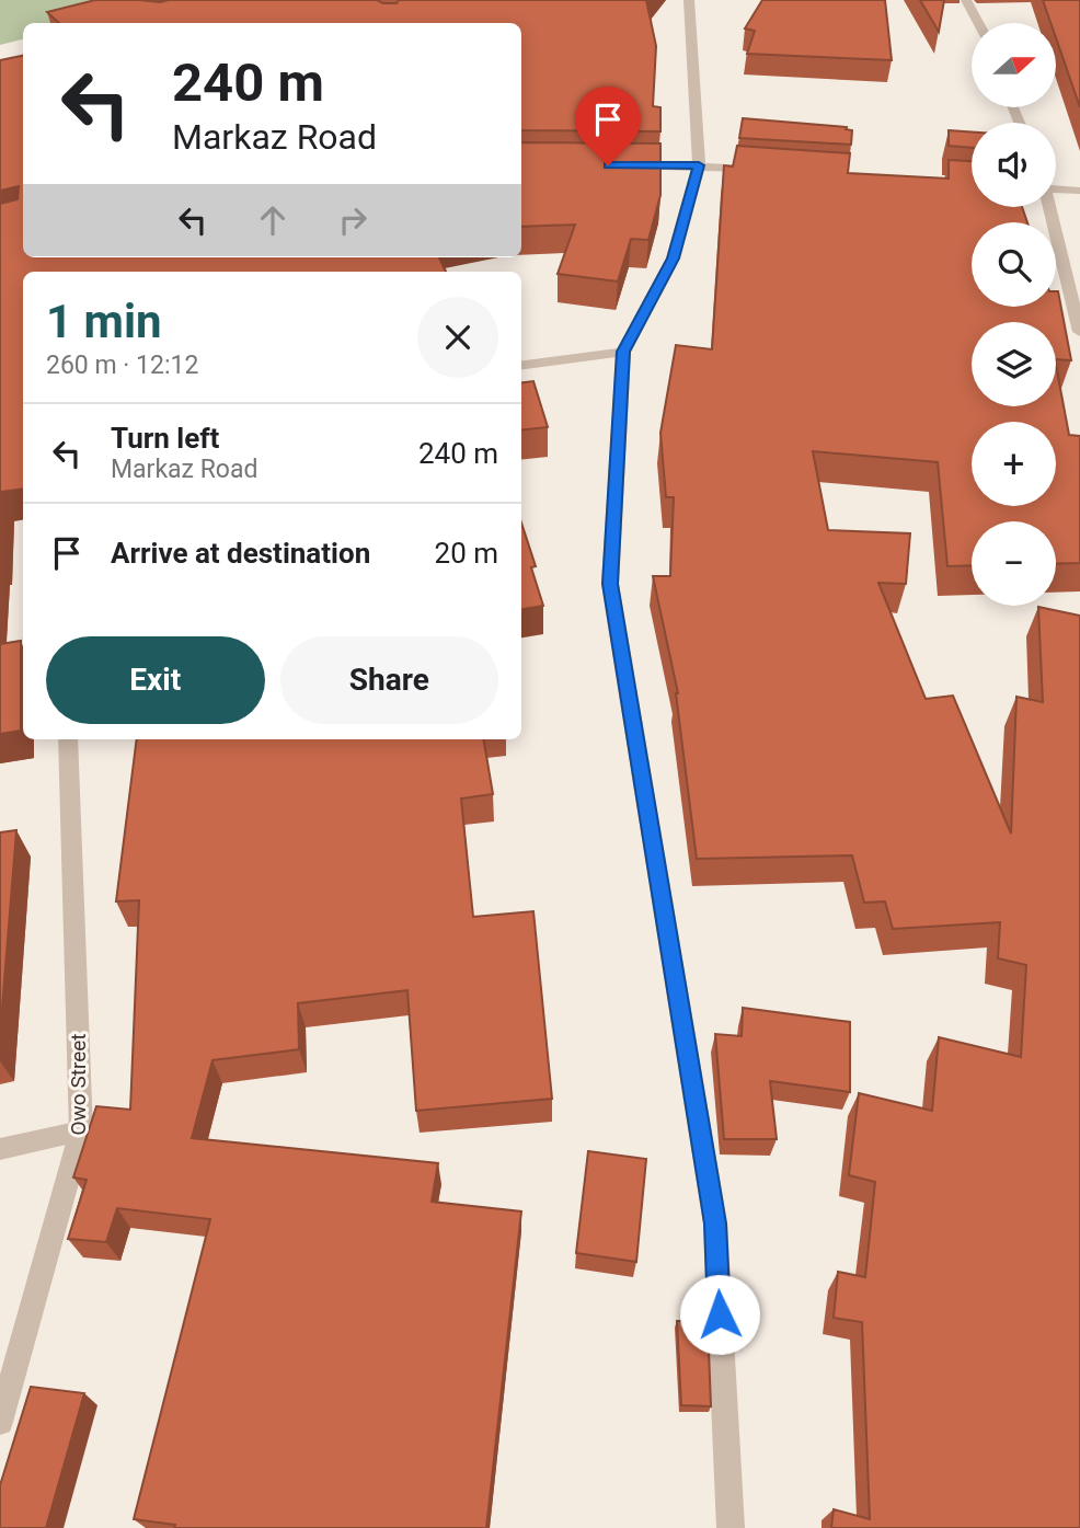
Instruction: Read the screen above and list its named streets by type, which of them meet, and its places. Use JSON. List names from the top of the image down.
{
  "streets": {
    "street": ["Owo Street"]
  },
  "north": "right",
  "page": {
    "map_buttons": ["+", "−"],
    "turn": ["240 m", "Markaz Road"],
    "heading": ["1 min", "260 m · 12:12"],
    "list": [
      {
        "name": "Turn left",
        "note": "Markaz Road",
        "value": "240 m"
      },
      {
        "name": "Arrive at destination",
        "value": "20 m"
      }
    ],
    "buttons": ["Exit", "Share"]
  }
}
